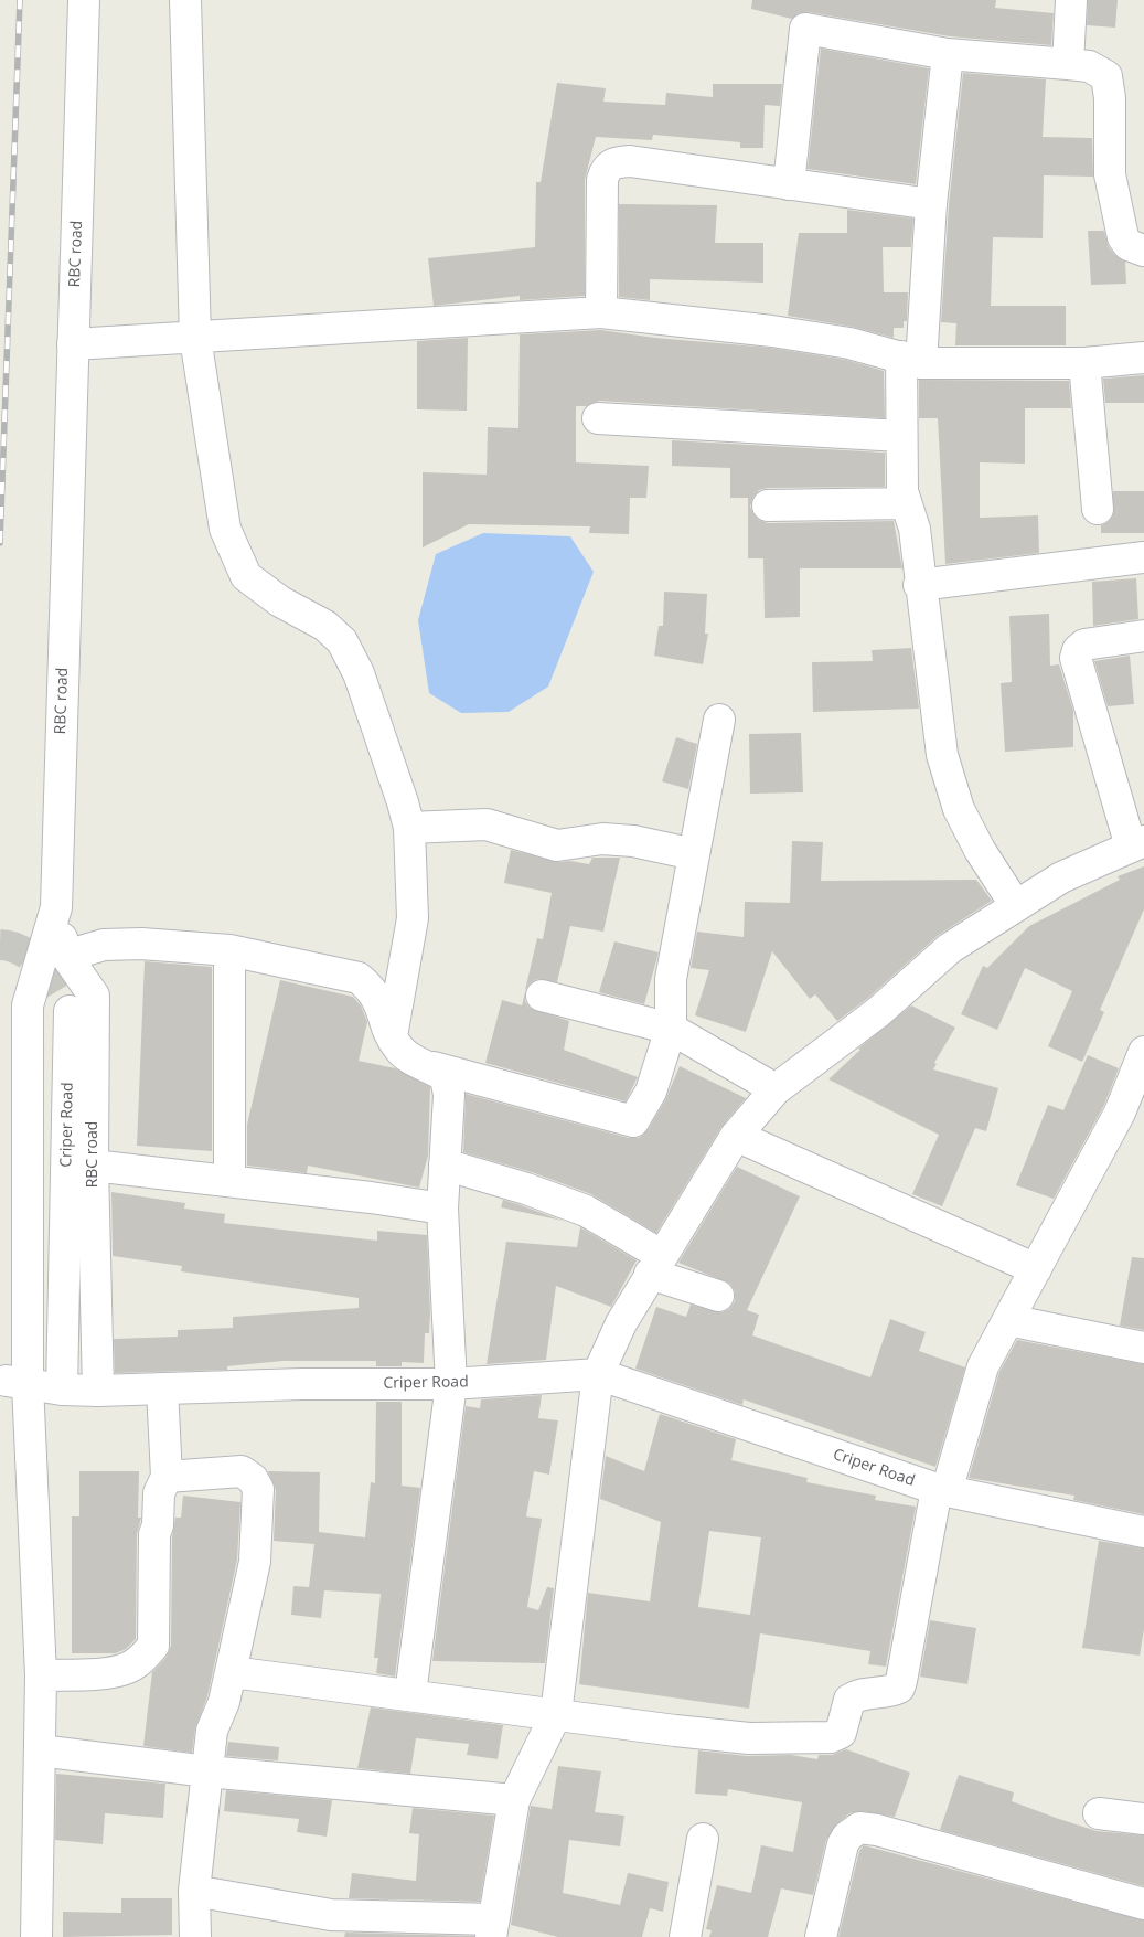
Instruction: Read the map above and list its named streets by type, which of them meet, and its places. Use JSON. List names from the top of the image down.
{
  "streets": {
    "street": ["RBC road", "Criper Road"]
  },
  "crossings": [
    ["RBC road", "Criper Road"]
  ]
}
